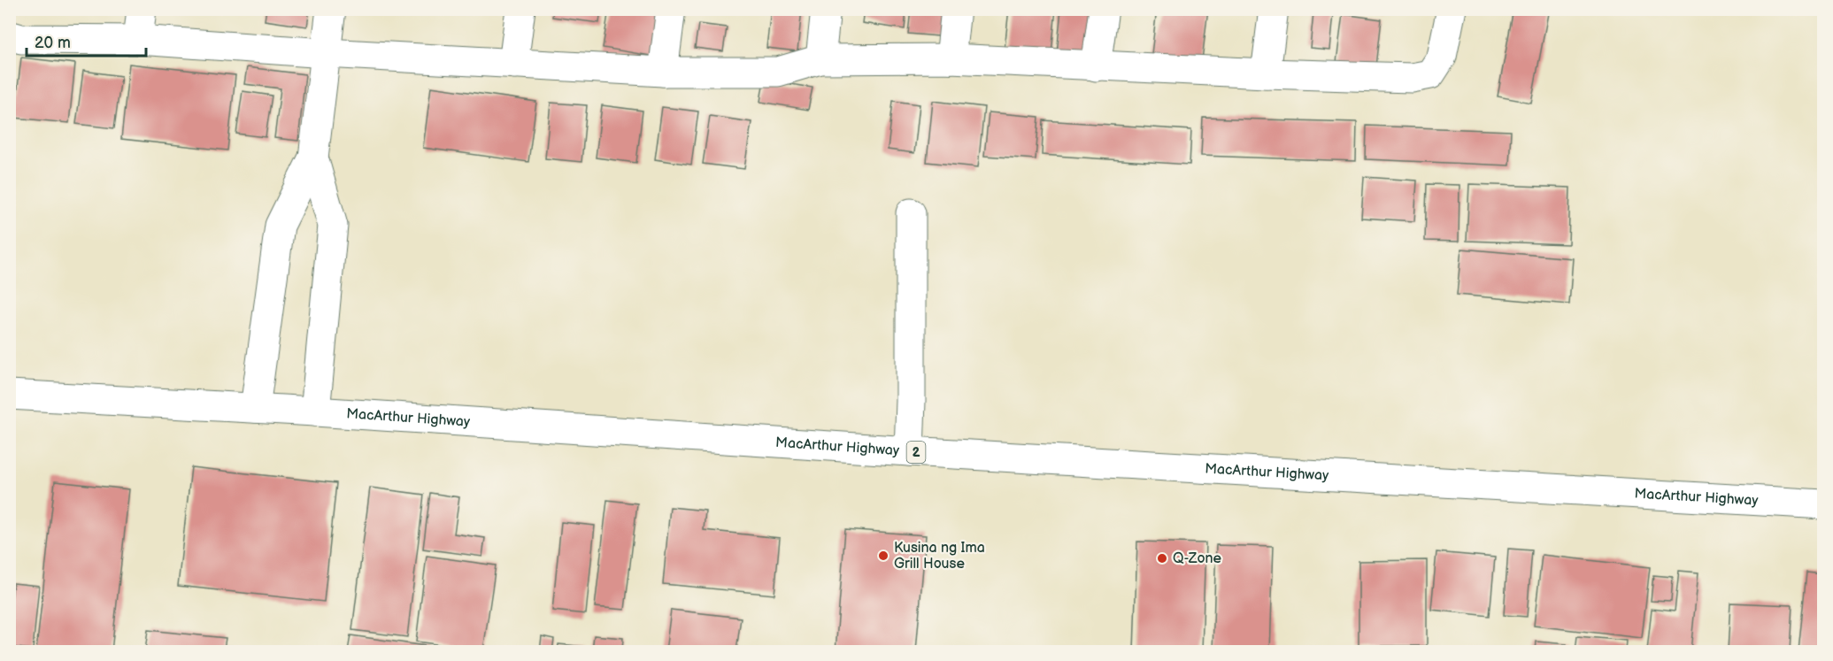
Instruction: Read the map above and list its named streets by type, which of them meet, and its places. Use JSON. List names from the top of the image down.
{
  "streets": {
    "main road": ["MacArthur Highway", "2"]
  },
  "places": ["Kusina ng Ima Grill House", "Q-Zone"],
  "scale_bar": "20 m"
}
